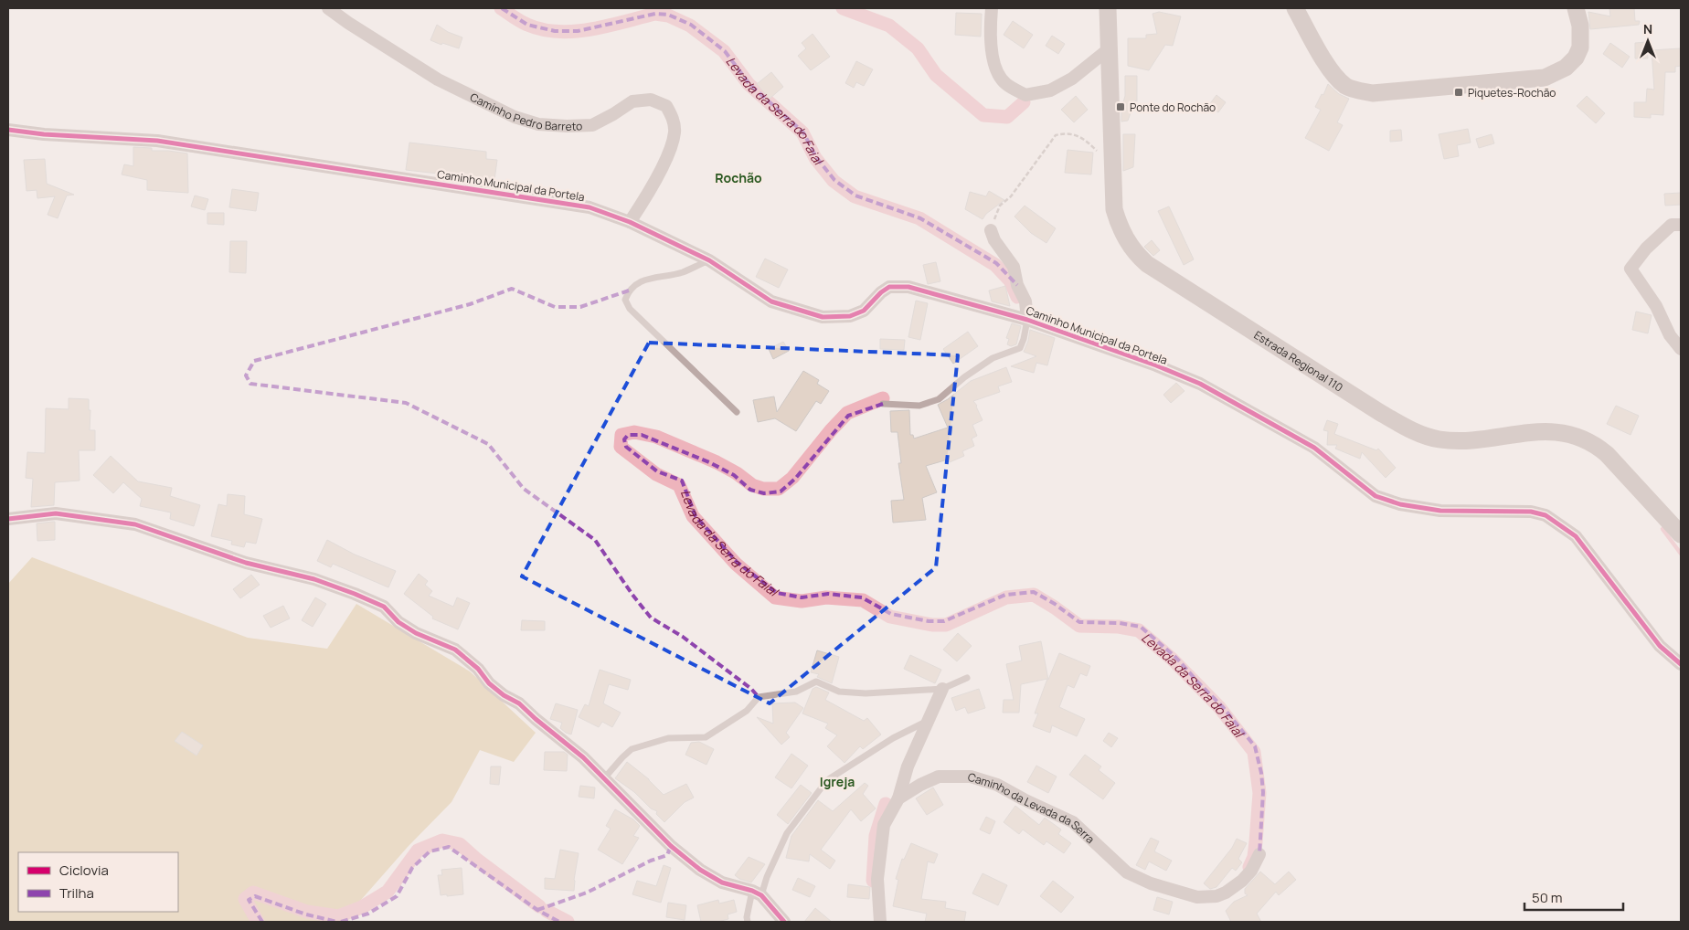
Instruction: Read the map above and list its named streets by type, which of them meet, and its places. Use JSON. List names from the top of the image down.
{
  "streets": {
    "main road": ["Estrada Regional 110"],
    "street": ["Caminho Pedro Barreto", "Caminho Municipal da Portela", "Caminho da Levada da Serra"]
  },
  "crossings": [
    ["Caminho Pedro Barreto", "Caminho Municipal da Portela"]
  ],
  "districts": ["Rochão", "Igreja"],
  "water": ["Levada da Serra do Faial"],
  "places": {
    "transit": ["Piquetes-Rochão", "Ponte do Rochão"]
  },
  "legend": ["Ciclovia", "Trilha"],
  "scale_bar": "50 m",
  "north": "top"
}
